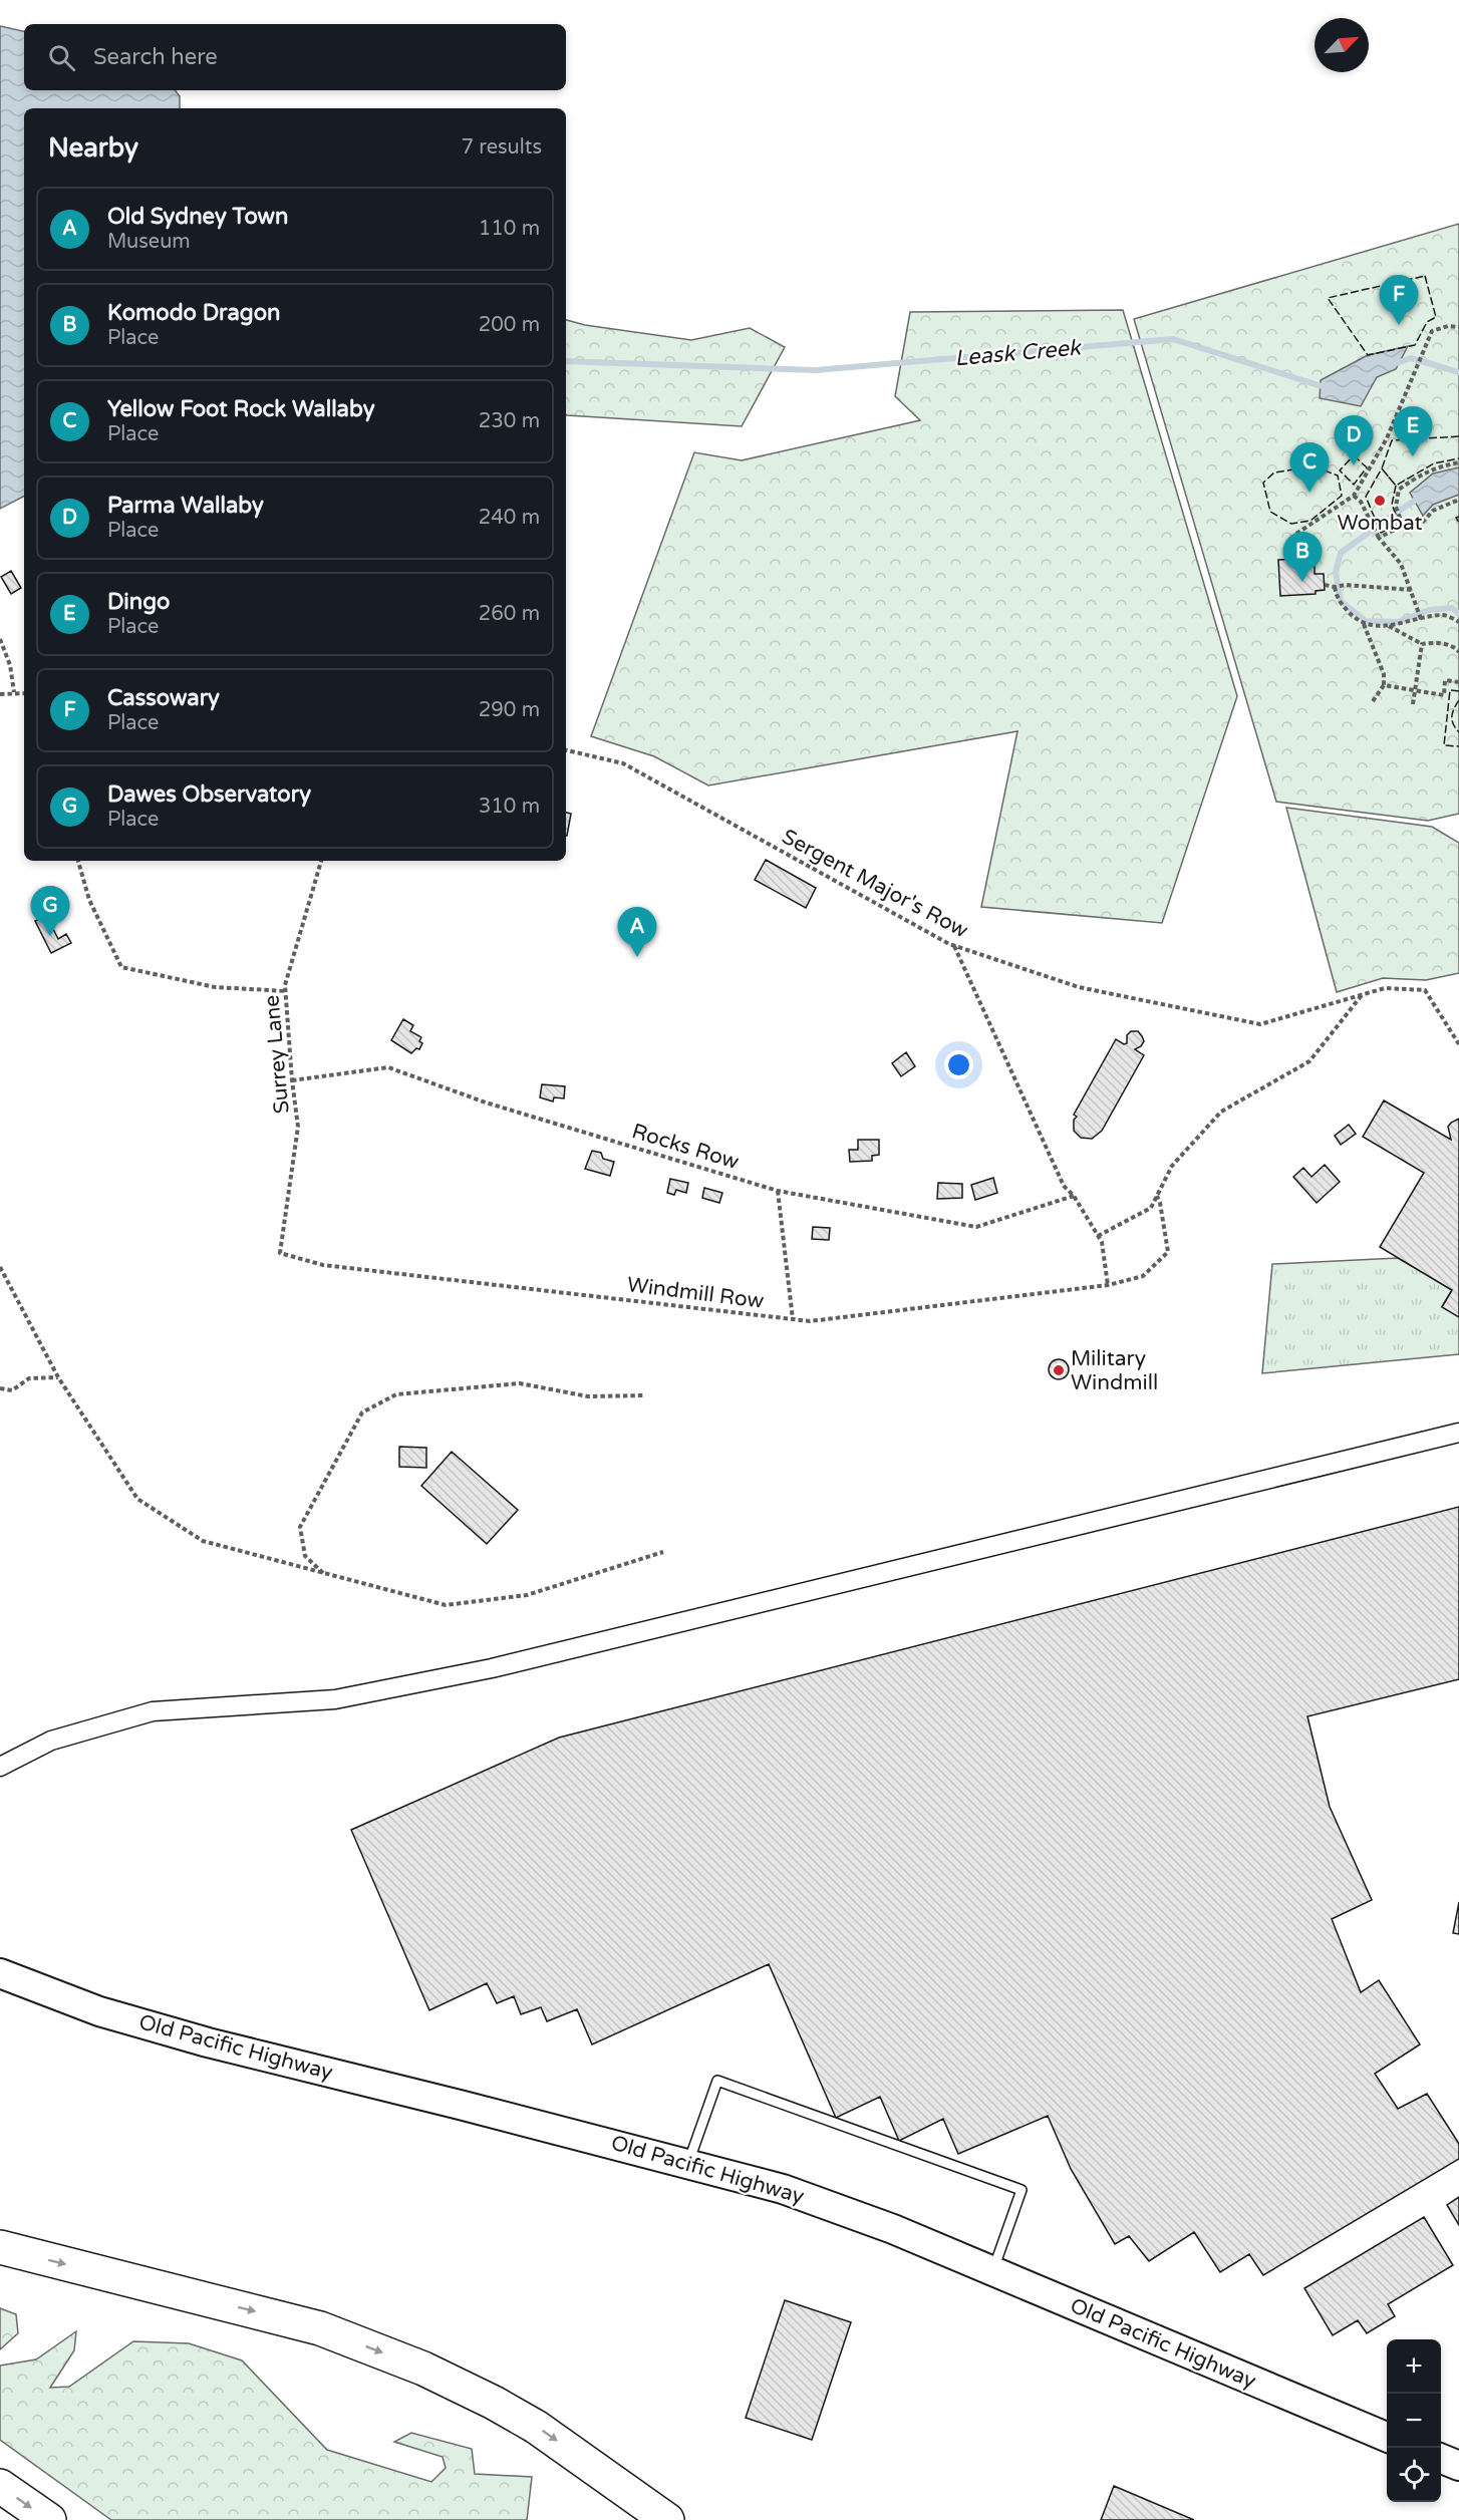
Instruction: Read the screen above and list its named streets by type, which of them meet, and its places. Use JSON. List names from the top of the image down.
{
  "streets": {
    "main road": ["Old Pacific Highway"],
    "path": [
      "Sergent Major's Row",
      "Surrey Lane",
      "Rocks Row",
      "Windmill Row"
    ]
  },
  "crossings": [
    ["Surrey Lane", "Rocks Row"],
    ["Surrey Lane", "Windmill Row"]
  ],
  "water": ["Leask Creek"],
  "places": ["Wombat", "Military Windmill"],
  "north": "top right",
  "page": {
    "search": "Search here",
    "heading": ["Nearby", "7 results"],
    "list": [
      {
        "mark": "A",
        "name": "Old Sydney Town",
        "note": "Museum",
        "value": "110 m"
      },
      {
        "mark": "B",
        "name": "Komodo Dragon",
        "note": "Place",
        "value": "200 m"
      },
      {
        "mark": "C",
        "name": "Yellow Foot Rock Wallaby",
        "note": "Place",
        "value": "230 m"
      },
      {
        "mark": "D",
        "name": "Parma Wallaby",
        "note": "Place",
        "value": "240 m"
      },
      {
        "mark": "E",
        "name": "Dingo",
        "note": "Place",
        "value": "260 m"
      },
      {
        "mark": "F",
        "name": "Cassowary",
        "note": "Place",
        "value": "290 m"
      },
      {
        "mark": "G",
        "name": "Dawes Observatory",
        "note": "Place",
        "value": "310 m"
      }
    ],
    "pins": [
      "F",
      "E",
      "D",
      "C",
      "B",
      "G",
      "A"
    ],
    "map_buttons": ["+", "−"]
  }
}
